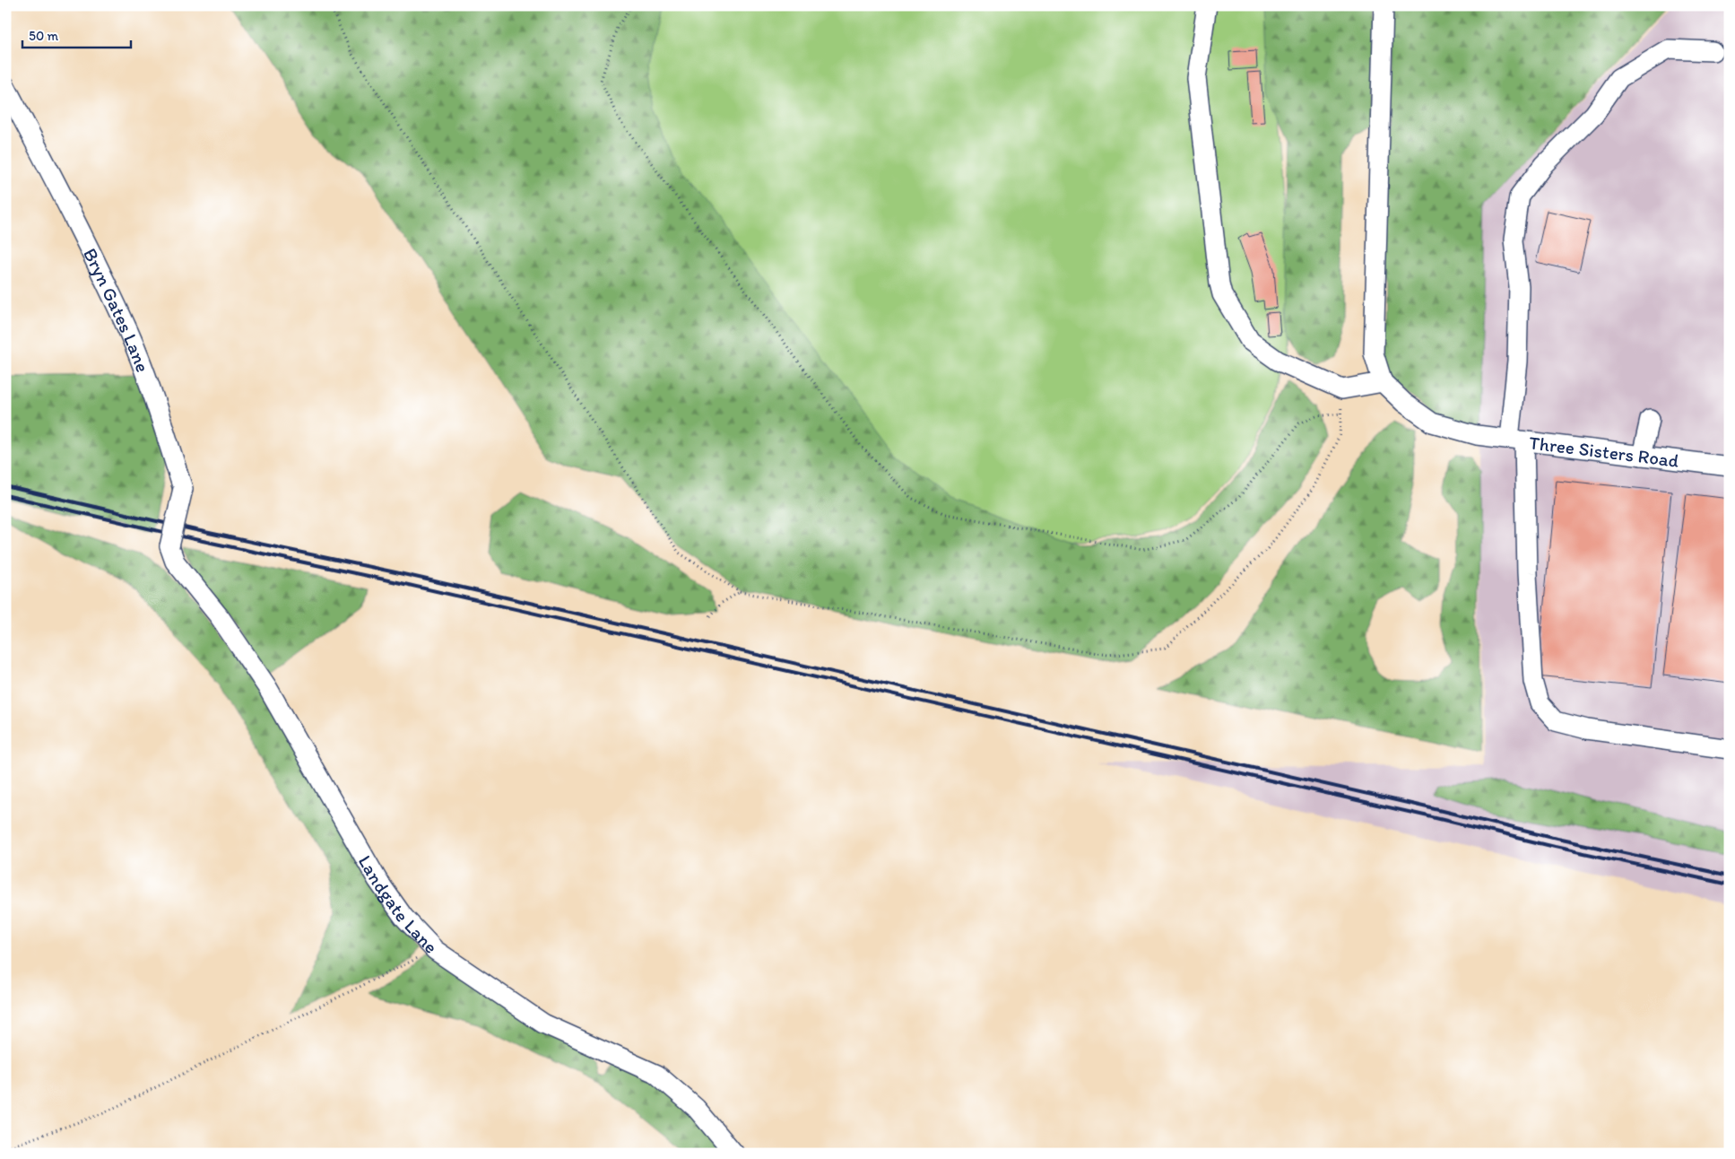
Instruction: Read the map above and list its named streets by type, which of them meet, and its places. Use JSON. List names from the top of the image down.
{
  "streets": {
    "street": ["Bryn Gates Lane", "Three Sisters Road", "Landgate Lane"]
  },
  "crossings": [
    ["Bryn Gates Lane", "Landgate Lane"]
  ],
  "scale_bar": "50 m"
}
